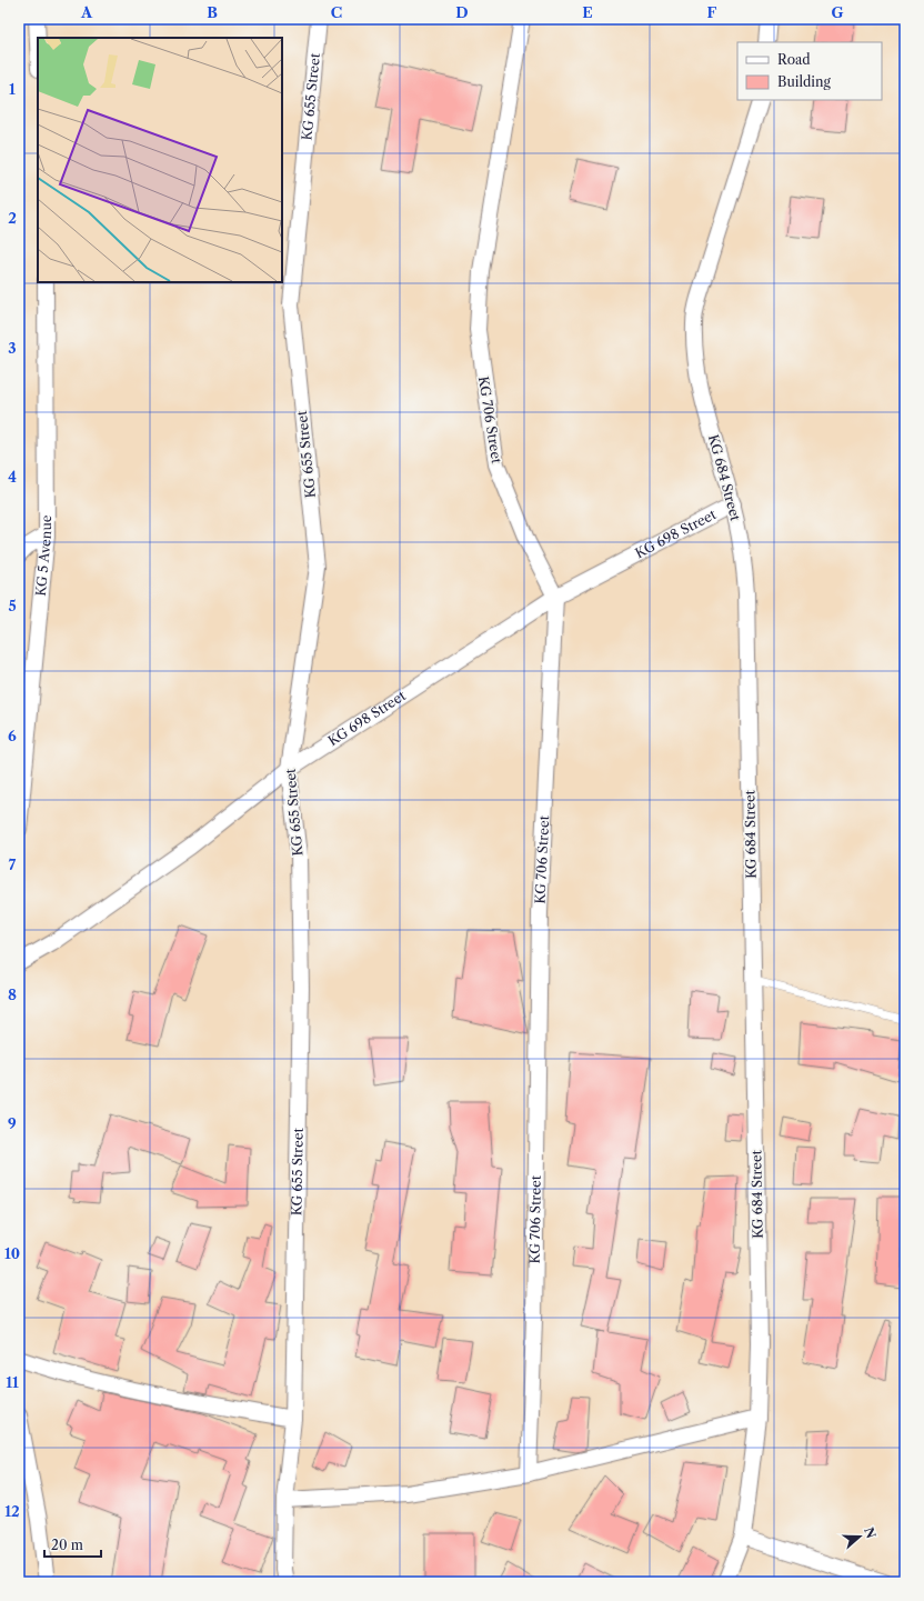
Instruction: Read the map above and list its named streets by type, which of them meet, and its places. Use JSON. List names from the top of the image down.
{
  "streets": {
    "street": [
      "KG 655 Street",
      "KG 706 Street",
      "KG 684 Street",
      "KG 698 Street",
      "KG 5 Avenue"
    ]
  },
  "crossings": [
    ["KG 655 Street", "KG 698 Street"],
    ["KG 706 Street", "KG 698 Street"],
    ["KG 684 Street", "KG 698 Street"]
  ],
  "legend": ["Road", "Building"],
  "scale_bar": "20 m",
  "north": "right",
  "grid": {
    "columns": [
      "A",
      "B",
      "C",
      "D",
      "E",
      "F",
      "G"
    ],
    "rows": [
      "1",
      "2",
      "3",
      "4",
      "5",
      "6",
      "7",
      "8",
      "9",
      "10",
      "11",
      "12"
    ]
  }
}
